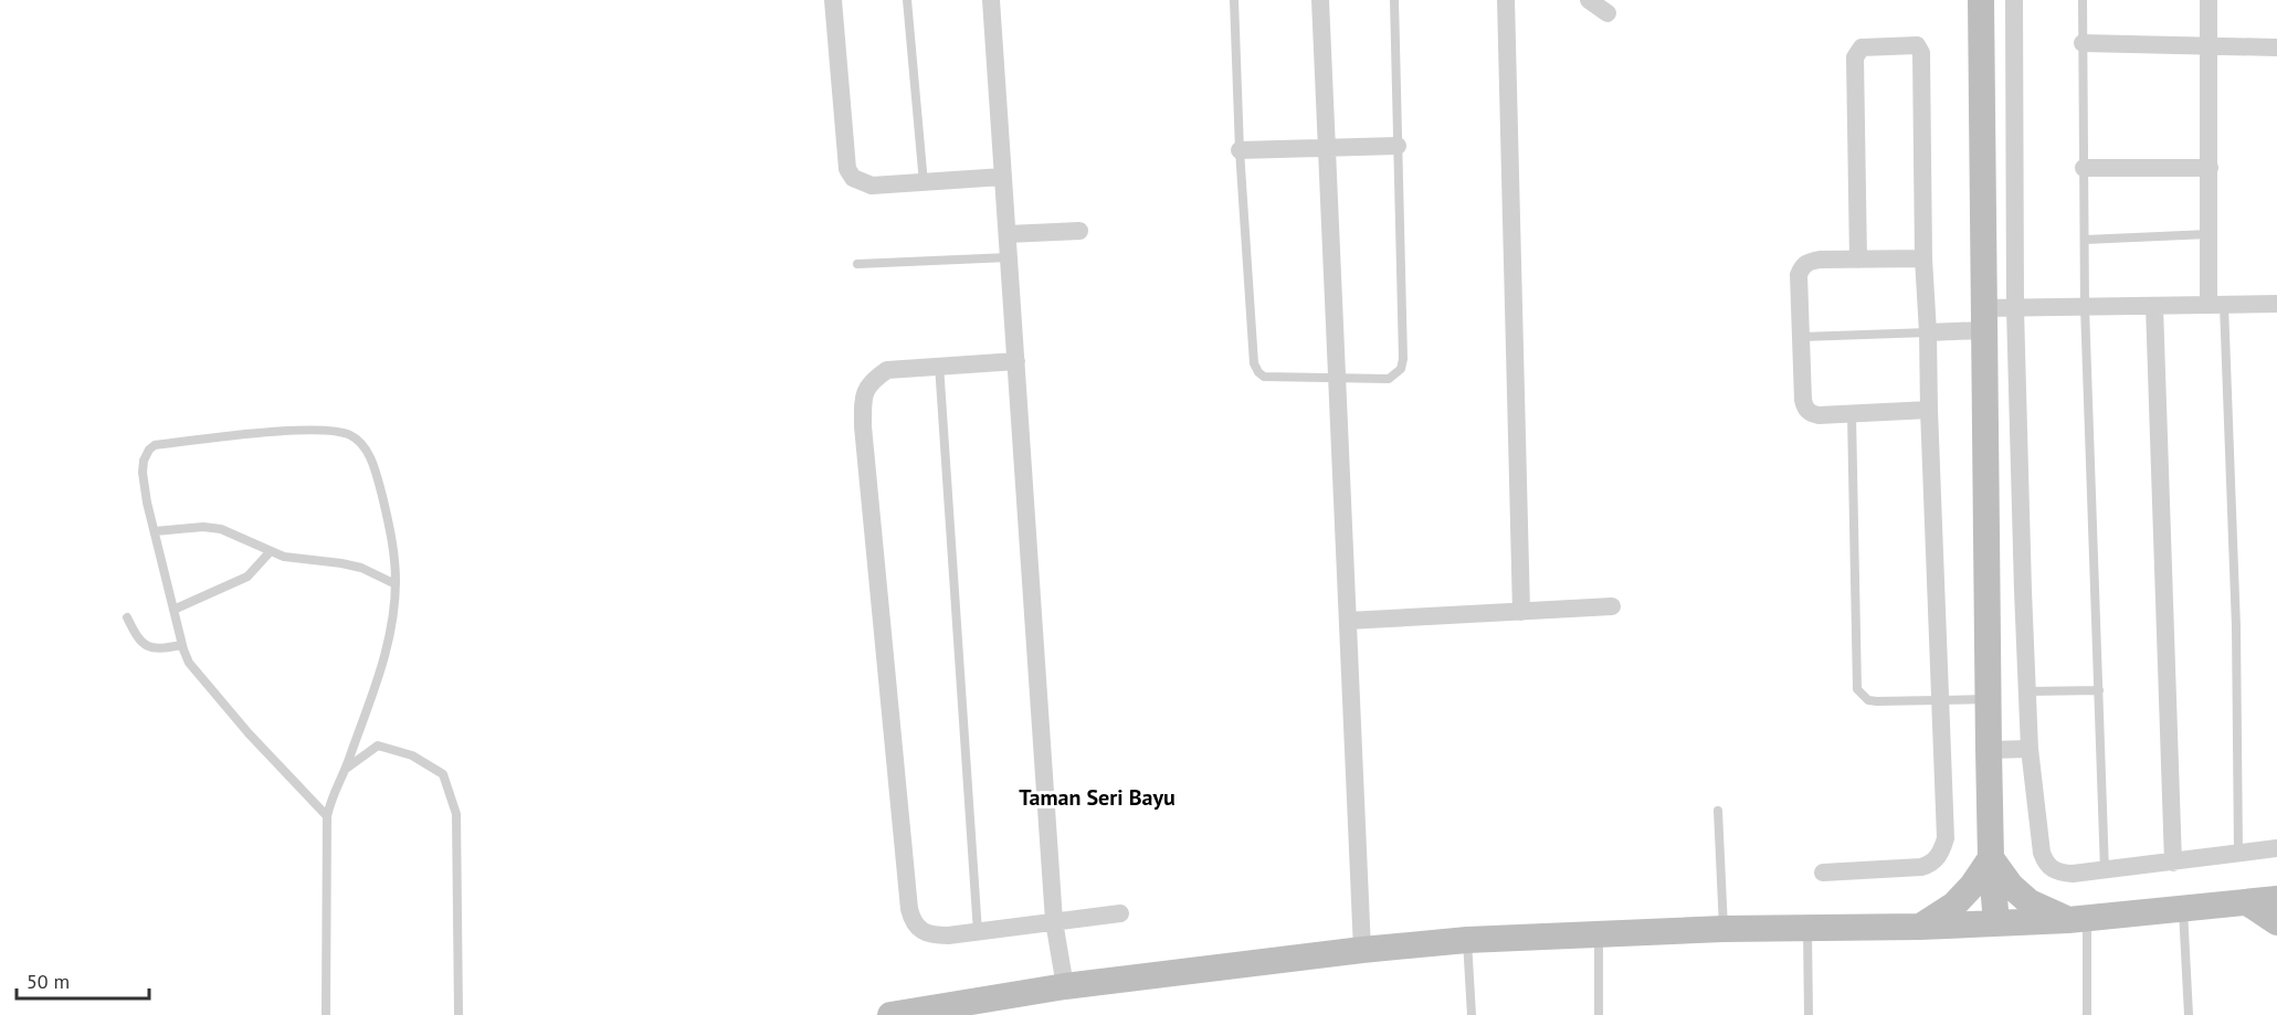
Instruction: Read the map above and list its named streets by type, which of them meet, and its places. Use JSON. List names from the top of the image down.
{
  "districts": ["Taman Seri Bayu"],
  "scale_bar": "50 m"
}
